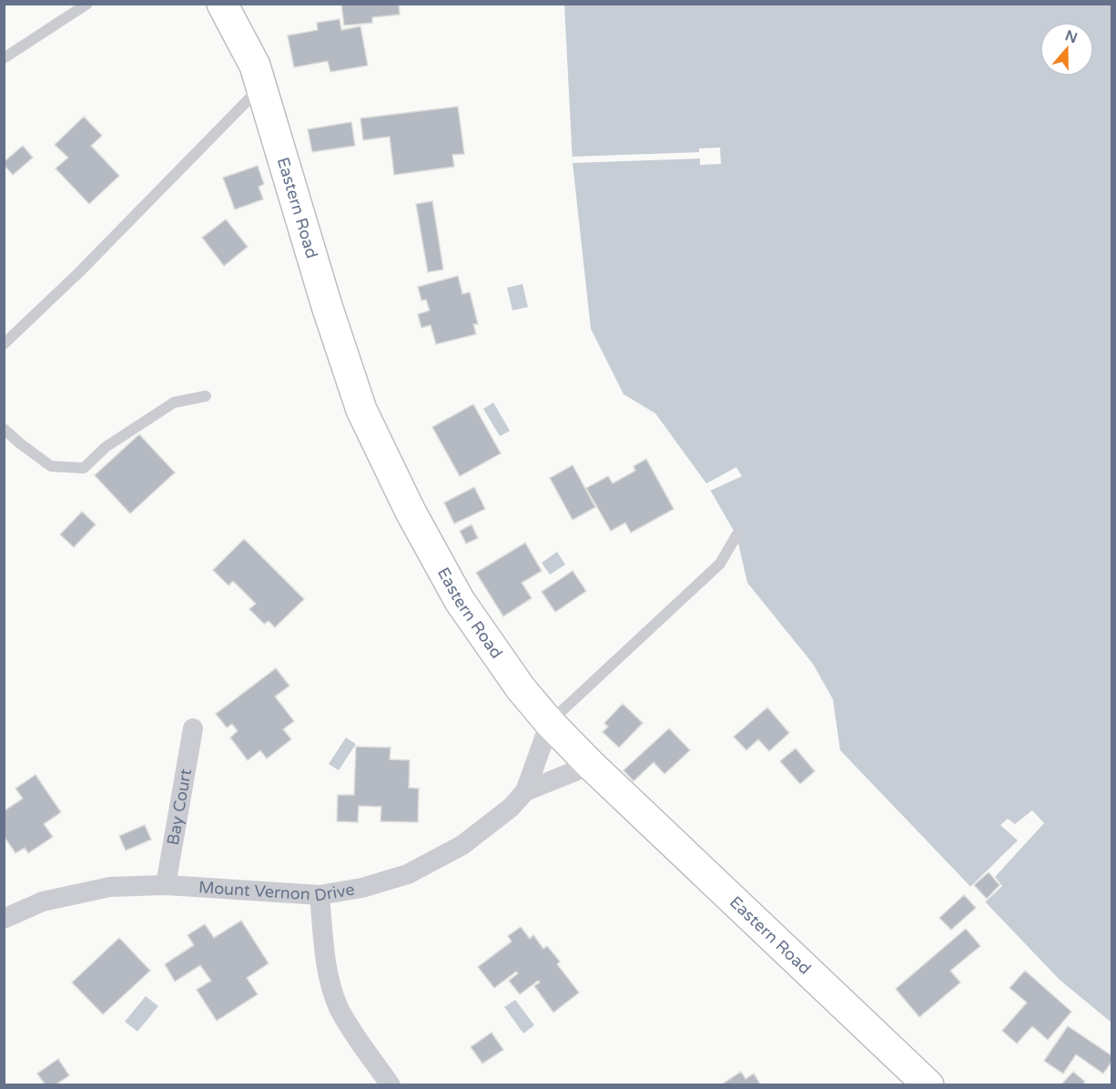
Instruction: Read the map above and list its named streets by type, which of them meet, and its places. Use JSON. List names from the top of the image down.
{
  "streets": {
    "highway": ["Eastern Road"],
    "street": ["Bay Court", "Mount Vernon Drive"]
  },
  "crossings": [
    ["Bay Court", "Mount Vernon Drive"]
  ],
  "north": "top"
}
